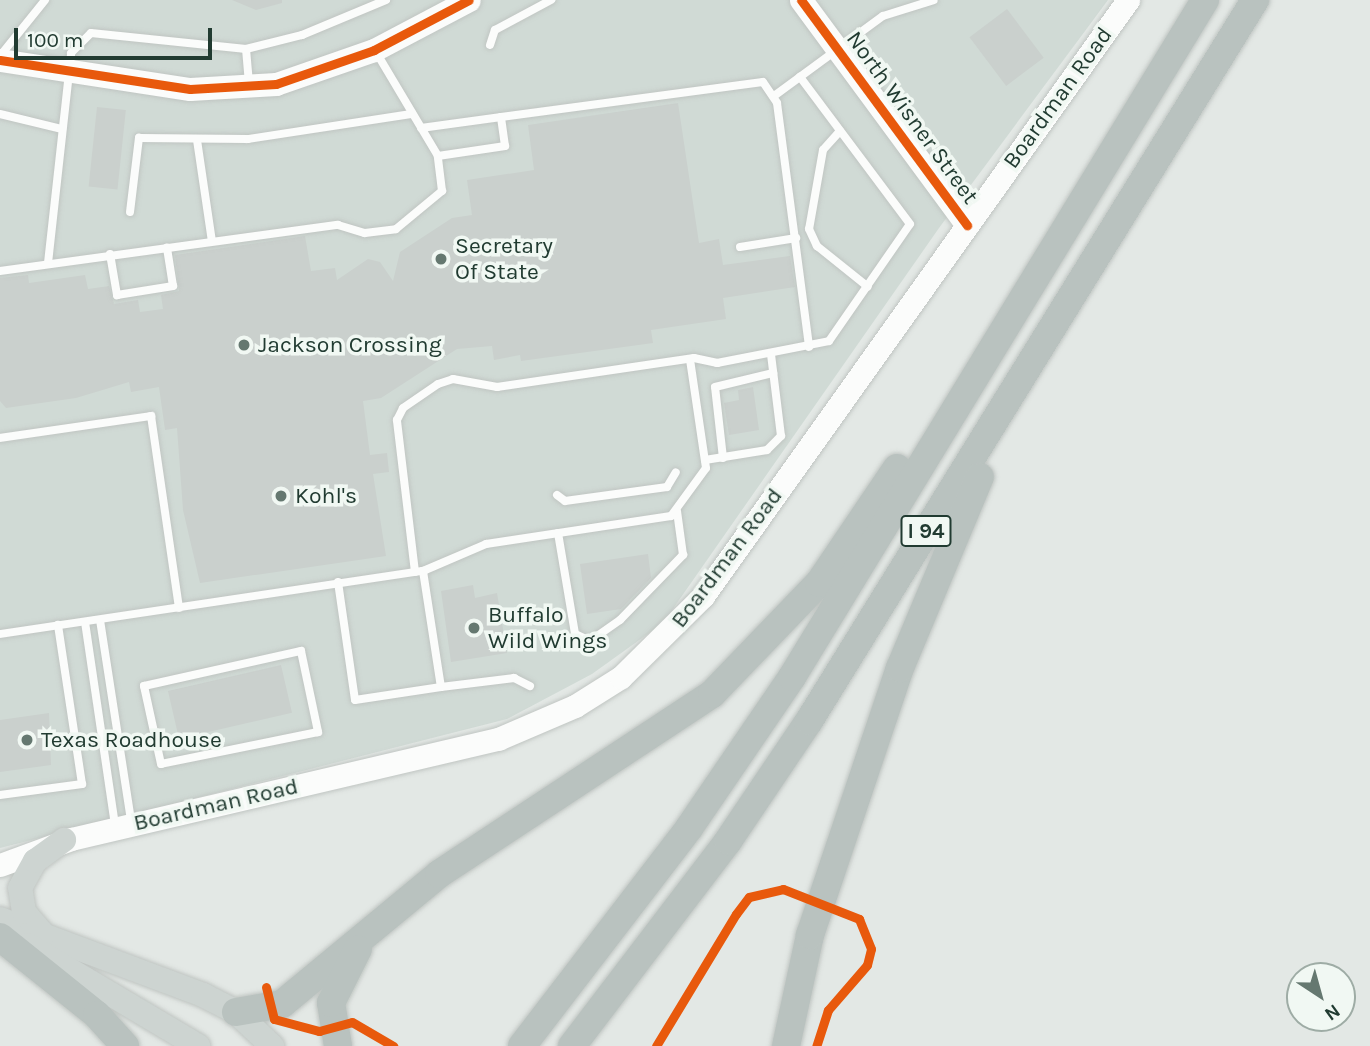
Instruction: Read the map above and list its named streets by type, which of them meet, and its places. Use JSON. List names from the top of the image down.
{
  "streets": {
    "highway": ["I 94"],
    "main road": ["Boardman Road", "North Wisner Street"]
  },
  "crossings": [
    ["Boardman Road", "North Wisner Street"]
  ],
  "places": [
    "Secretary Of State",
    "Jackson Crossing",
    "Kohl's",
    "Buffalo Wild Wings",
    "Texas Roadhouse"
  ],
  "scale_bar": "100 m",
  "north": "bottom right"
}
